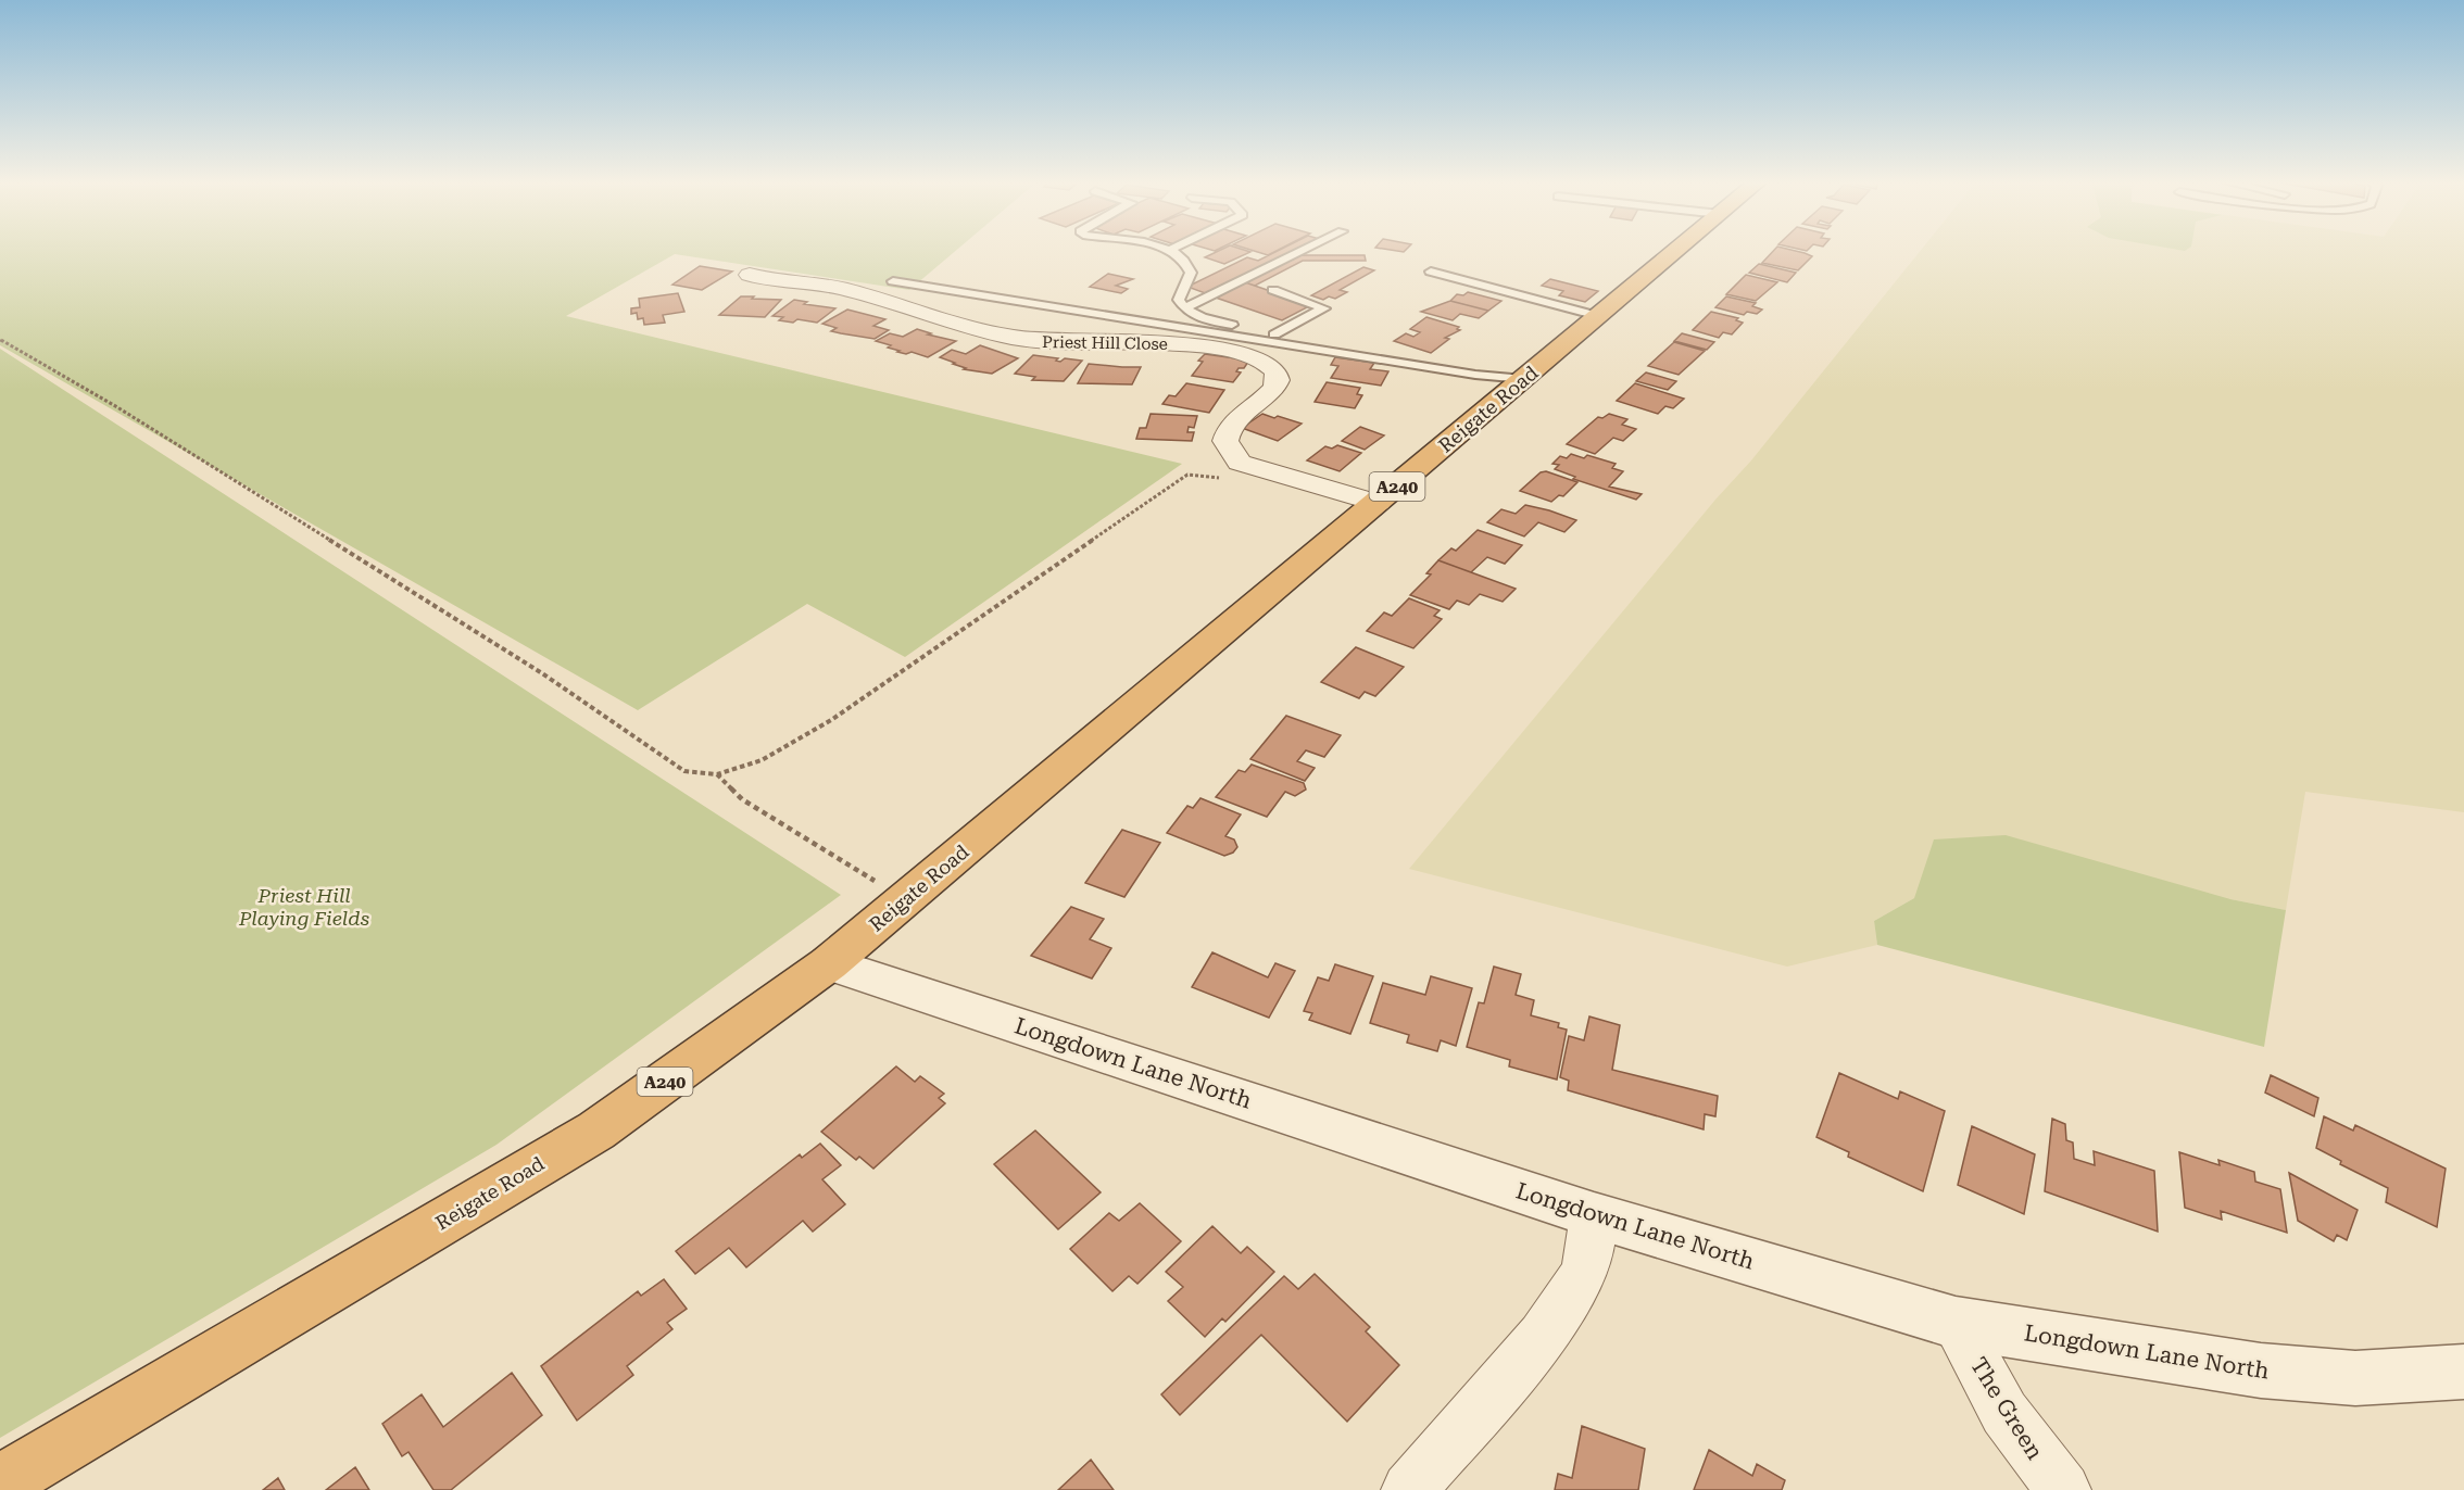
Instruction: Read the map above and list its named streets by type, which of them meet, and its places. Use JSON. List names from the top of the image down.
{
  "streets": {
    "highway": ["Reigate Road", "A240"],
    "street": ["Priest Hill Close", "Longdown Lane North", "The Green"]
  },
  "crossings": [
    ["Priest Hill Close", "Reigate Road"],
    ["Reigate Road", "Longdown Lane North"],
    ["Longdown Lane North", "The Green"]
  ],
  "parks": ["Priest Hill Playing Fields"]
}
